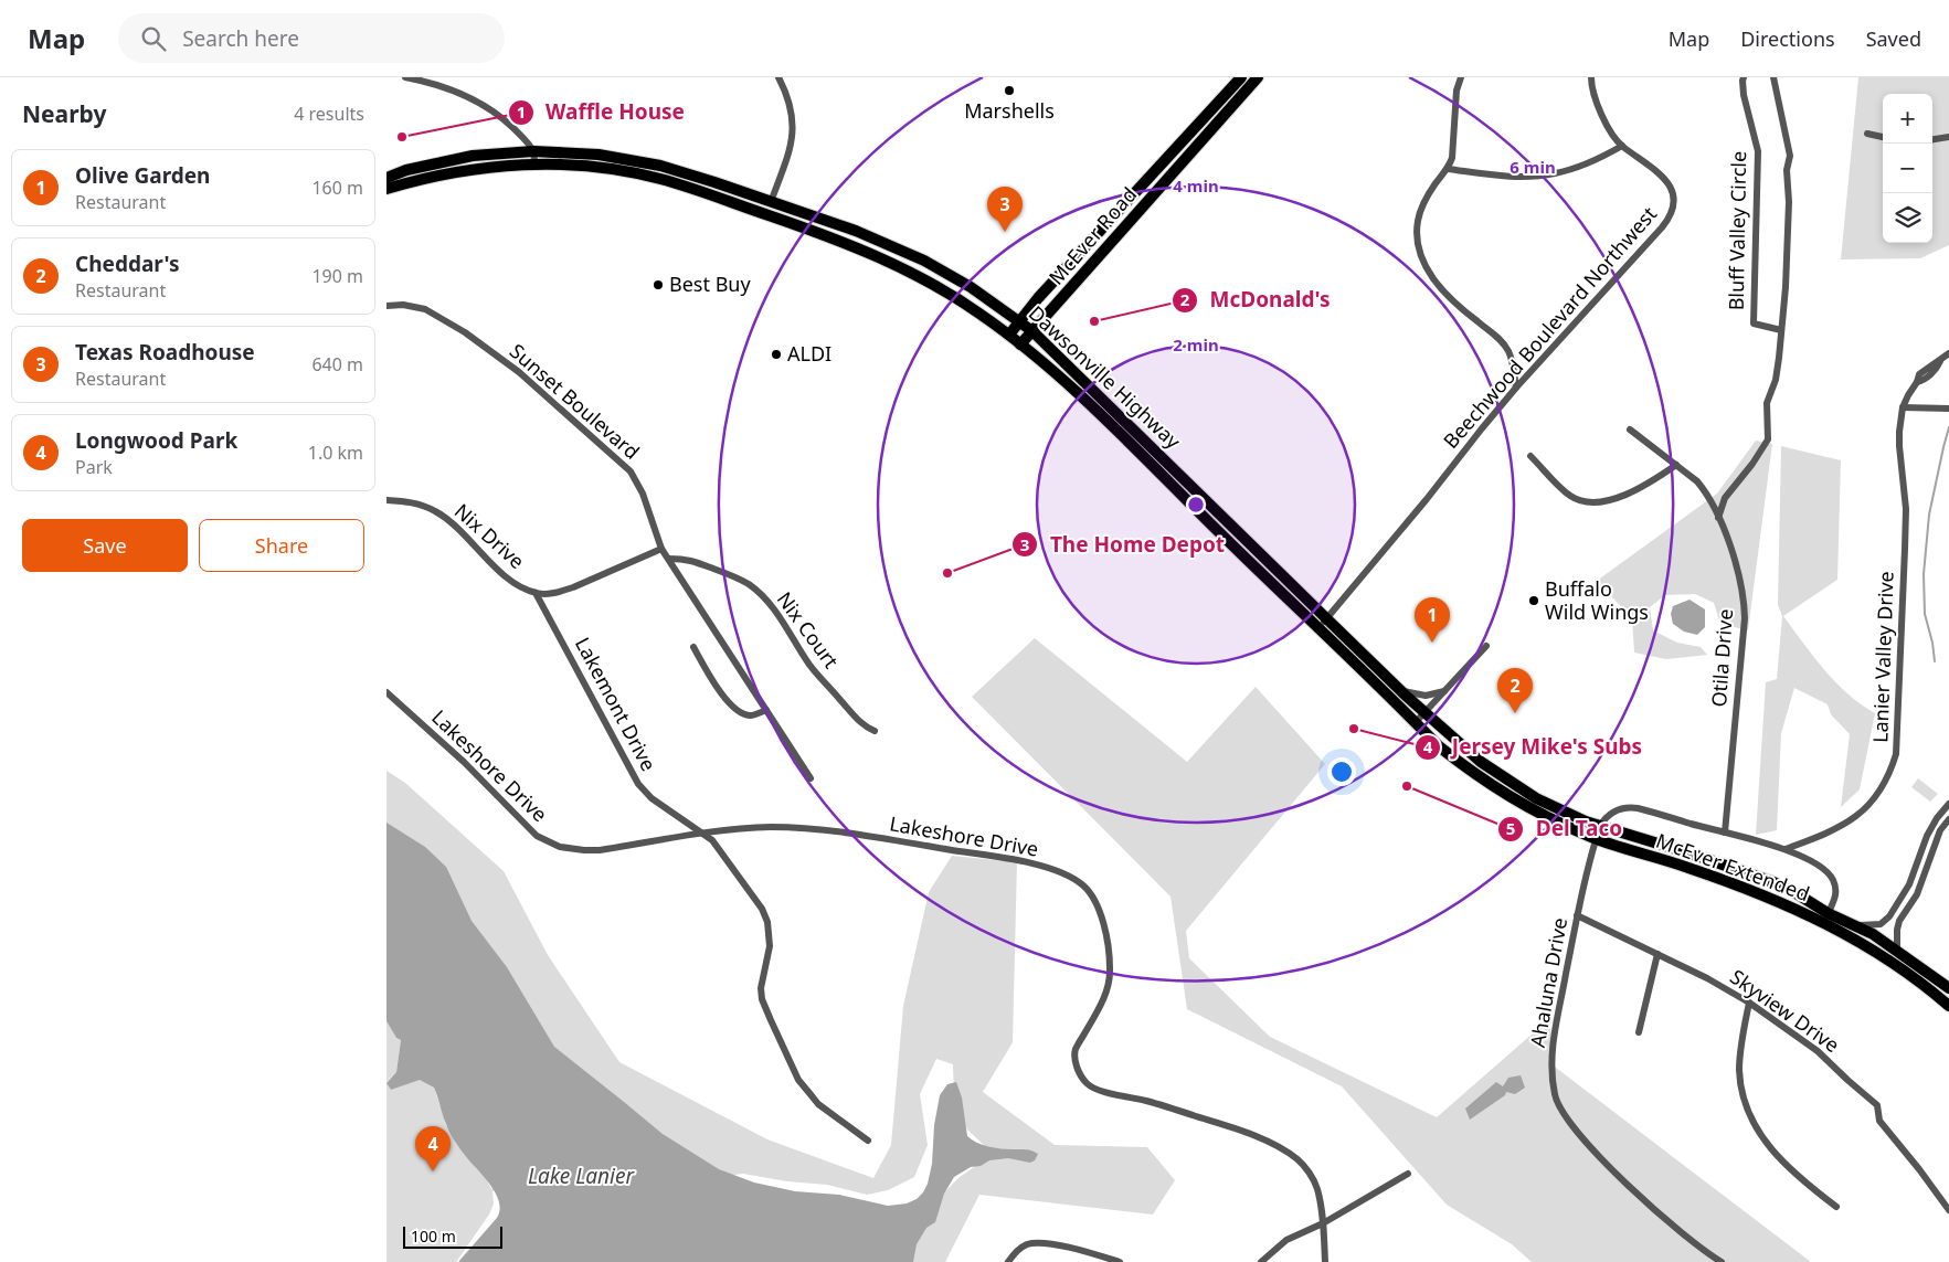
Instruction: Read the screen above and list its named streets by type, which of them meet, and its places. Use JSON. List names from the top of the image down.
{
  "streets": {
    "main road": ["McEver Road", "Dawsonville Highway", "McEver Extended"],
    "street": [
      "Bluff Valley Circle",
      "Beechwood Boulevard Northwest",
      "Sunset Boulevard",
      "Nix Drive",
      "Nix Court",
      "Lanier Valley Drive",
      "Otila Drive",
      "Lakemont Drive",
      "Lakeshore Drive",
      "Ahaluna Drive",
      "Skyview Drive"
    ]
  },
  "crossings": [
    ["McEver Road", "Dawsonville Highway"],
    ["Beechwood Boulevard Northwest", "Dawsonville Highway"],
    ["Dawsonville Highway", "McEver Extended"],
    ["Dawsonville Highway", "Ahaluna Drive"],
    ["Sunset Boulevard", "Nix Court"],
    ["Nix Drive", "Lakemont Drive"],
    ["Lakemont Drive", "Lakeshore Drive"],
    ["McEver Extended", "Ahaluna Drive"],
    ["Ahaluna Drive", "Skyview Drive"]
  ],
  "water": ["Lake Lanier"],
  "places": [
    "Marshells",
    "Waffle House",
    "Best Buy",
    "McDonald's",
    "ALDI",
    "The Home Depot",
    "Buffalo Wild Wings",
    "Jersey Mike's Subs",
    "Del Taco"
  ],
  "scale_bar": "100 m",
  "page": {
    "header": "Map",
    "search": "Search here",
    "nav": ["Map", "Directions", "Saved"],
    "heading": ["Nearby", "4 results"],
    "map_buttons": ["+", "−"],
    "list": [
      {
        "mark": "1",
        "name": "Olive Garden",
        "note": "Restaurant",
        "value": "160 m"
      },
      {
        "mark": "2",
        "name": "Cheddar's",
        "note": "Restaurant",
        "value": "190 m"
      },
      {
        "mark": "3",
        "name": "Texas Roadhouse",
        "note": "Restaurant",
        "value": "640 m"
      },
      {
        "mark": "4",
        "name": "Longwood Park",
        "note": "Park",
        "value": "1.0 km"
      }
    ],
    "pins": [
      "3",
      "1",
      "2",
      "4"
    ],
    "buttons": ["Save", "Share"],
    "scale": "100 m"
  },
  "rings": ["6 min", "4 min", "2 min"]
}
